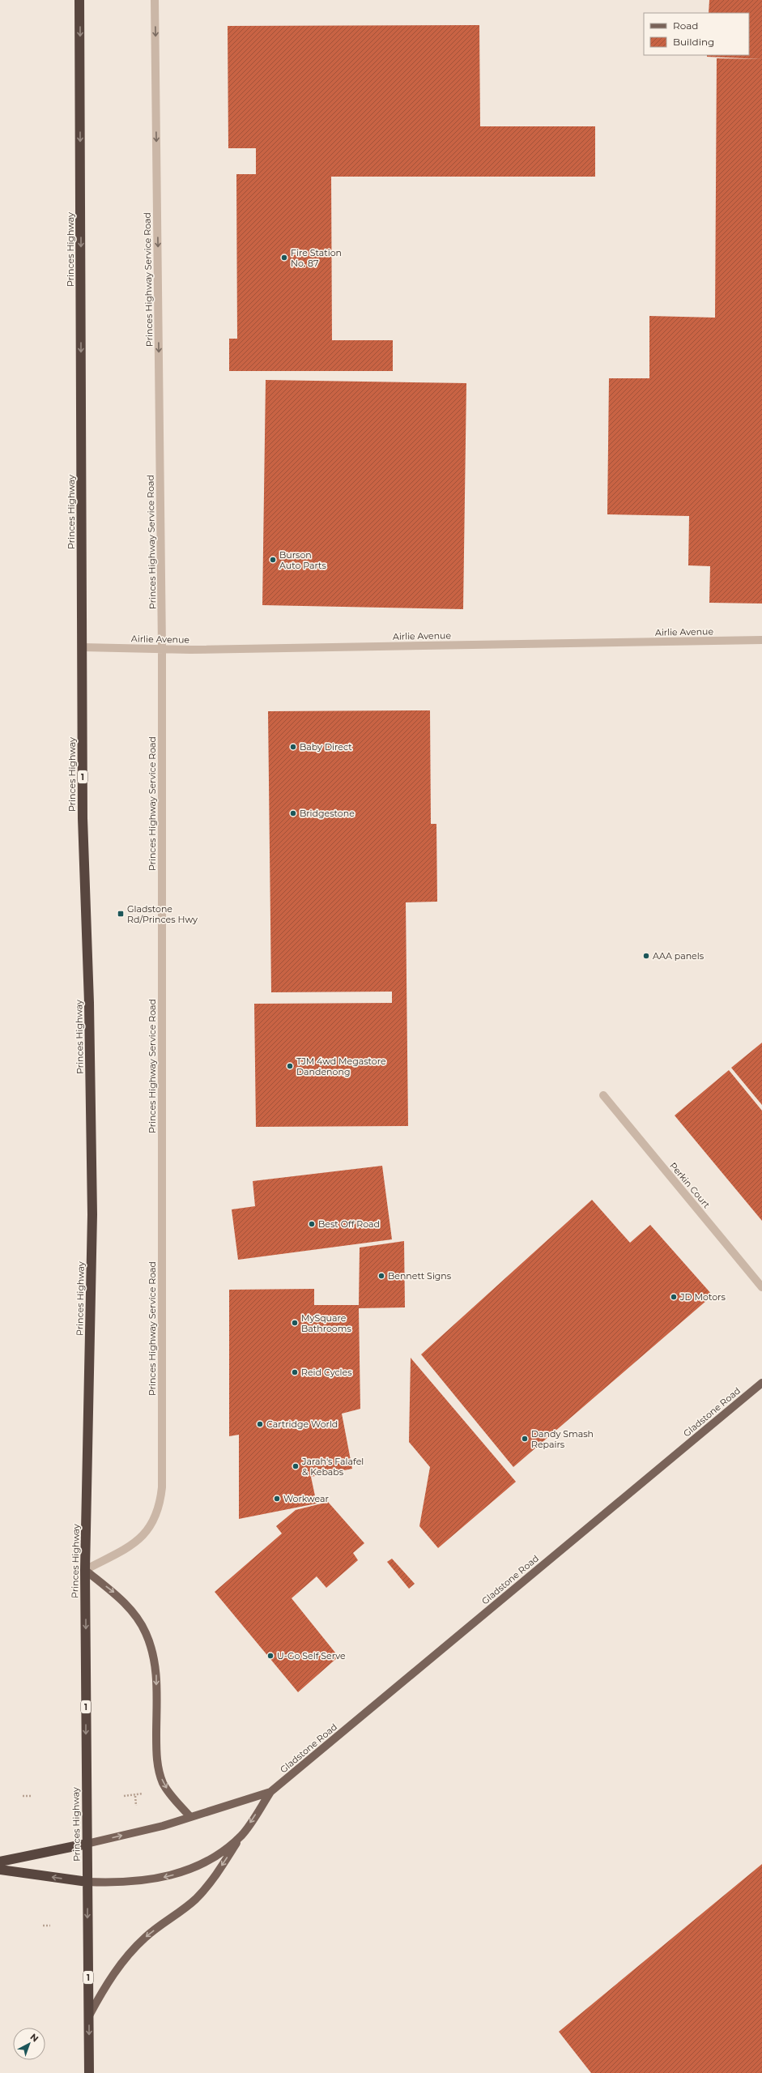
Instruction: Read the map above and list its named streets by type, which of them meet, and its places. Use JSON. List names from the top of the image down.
{
  "streets": {
    "highway": ["Princes Highway", "1"],
    "main road": ["Gladstone Road"],
    "street": ["Princes Highway Service Road", "Airlie Avenue", "Perkin Court"]
  },
  "crossings": [
    ["Princes Highway", "Princes Highway Service Road"],
    ["Princes Highway", "Airlie Avenue"],
    ["Princes Highway", "Gladstone Road"],
    ["Princes Highway Service Road", "Airlie Avenue"]
  ],
  "one_way": ["Princes Highway", "Princes Highway Service Road"],
  "places": {
    "other": [
      "Fire Station No. 87",
      "Burson Auto Parts",
      "Baby Direct",
      "Bridgestone",
      "AAA panels",
      "TJM 4wd Megastore Dandenong",
      "Best Off Road",
      "Bennett Signs",
      "JD Motors",
      "MySquare Bathrooms",
      "Reid Cycles",
      "Cartridge World",
      "Dandy Smash Repairs",
      "Jarah's Falafel & Kebabs",
      "Workwear",
      "U-Go Self Serve"
    ],
    "transit": ["Gladstone Rd/Princes Hwy"]
  },
  "legend": ["Road", "Building"],
  "north": "top right"
}
